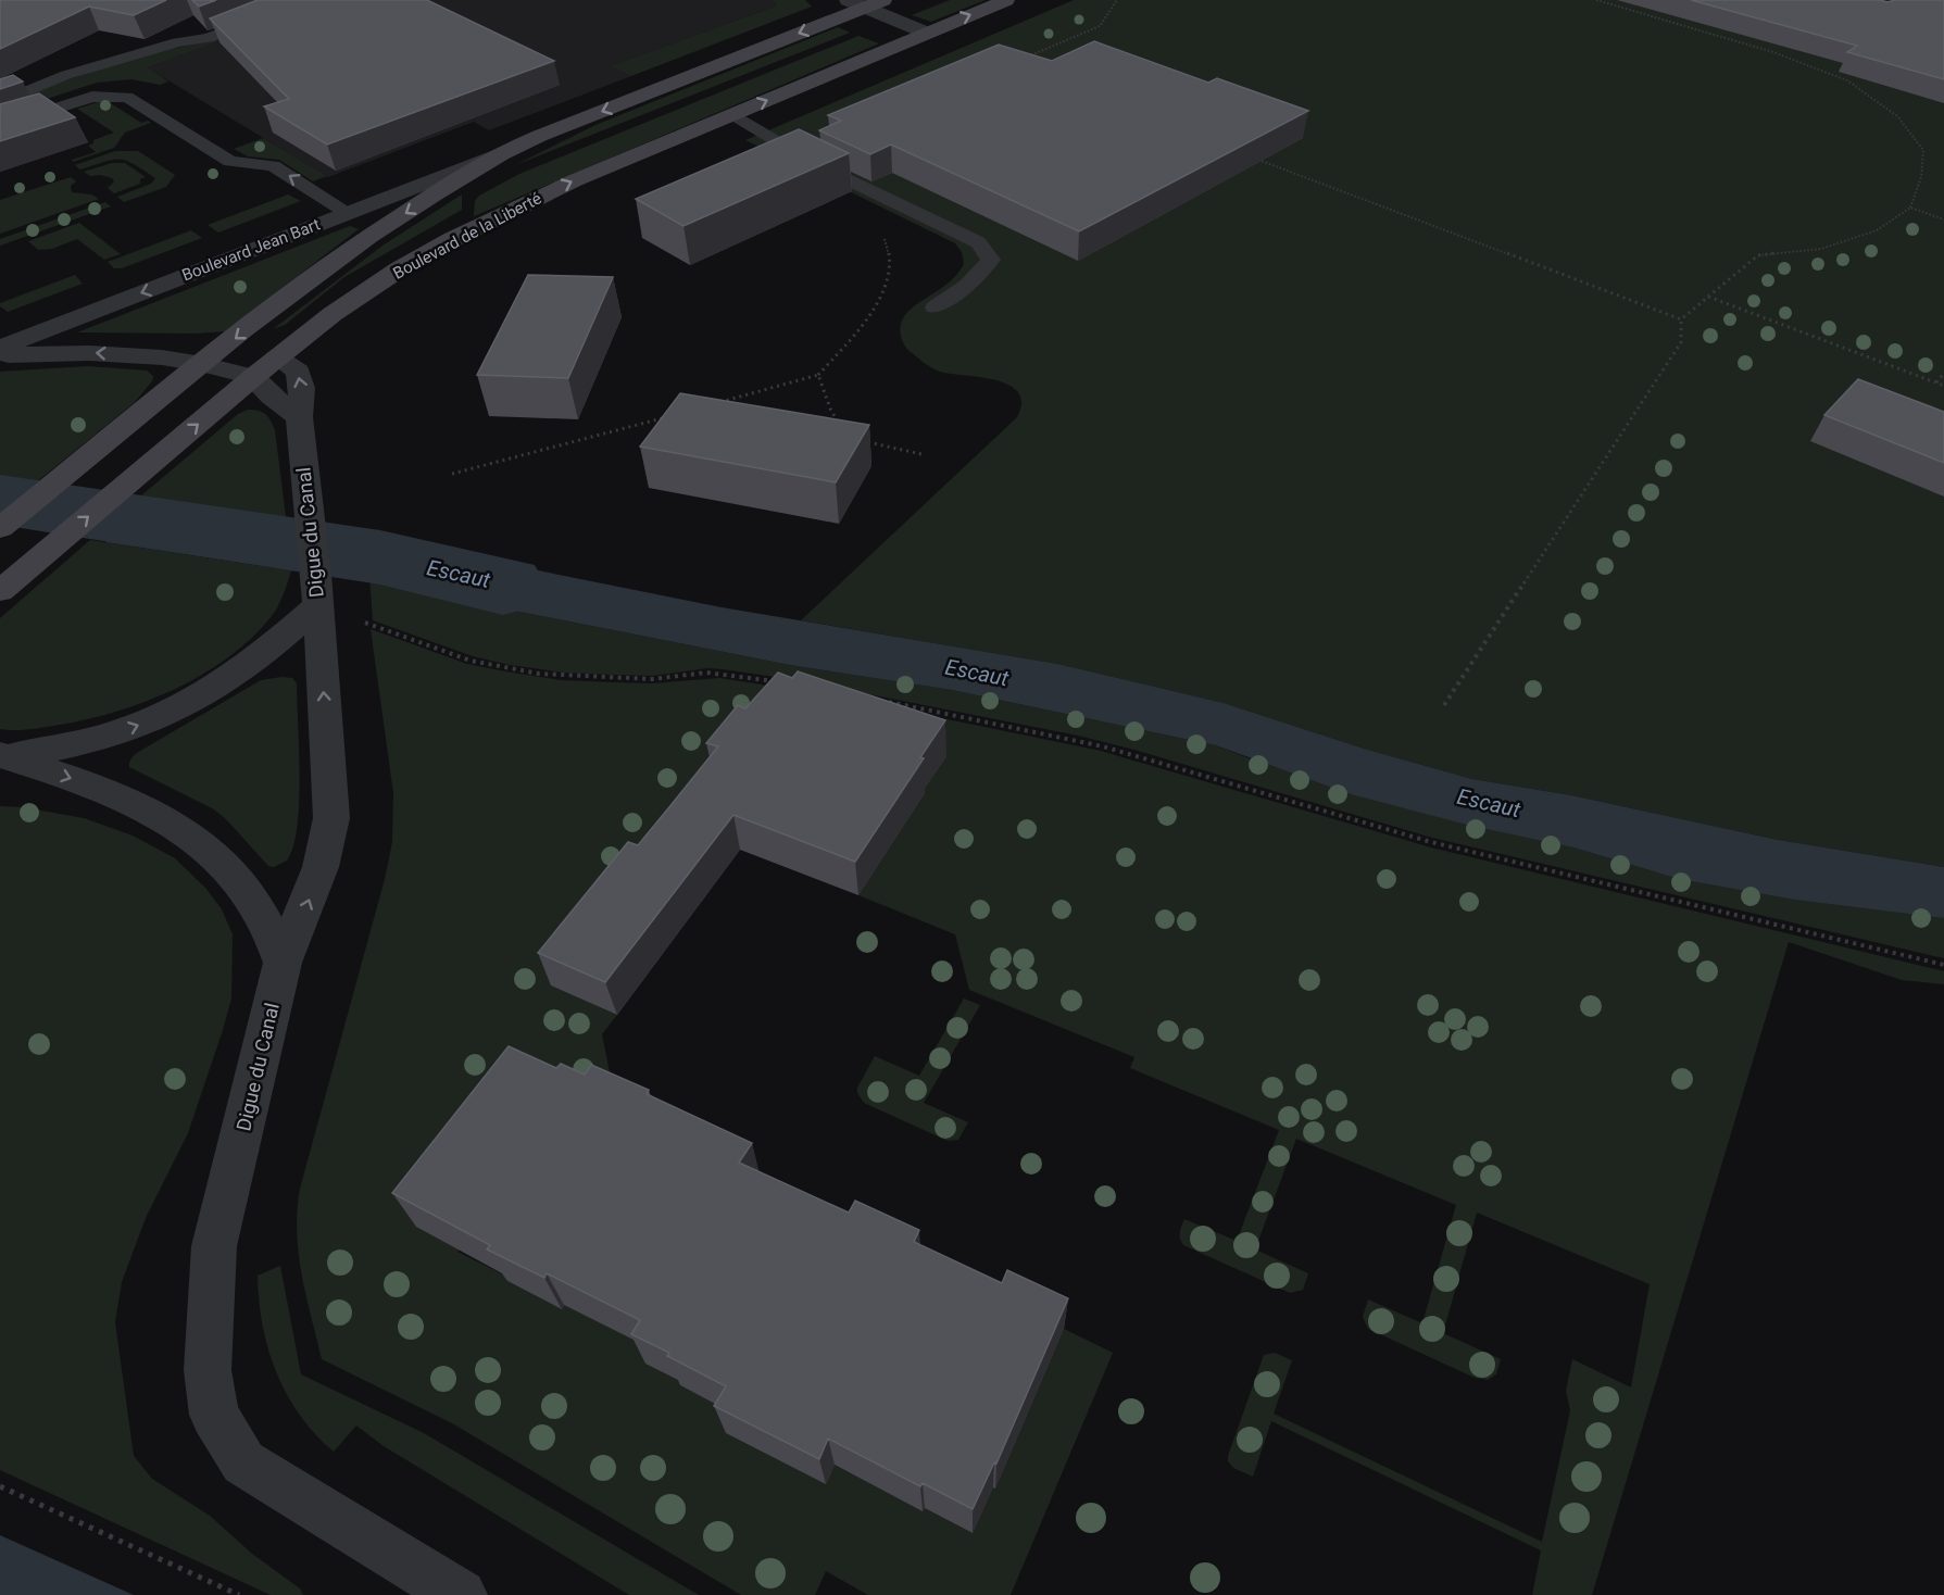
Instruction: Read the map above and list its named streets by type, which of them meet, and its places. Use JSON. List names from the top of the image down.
{
  "streets": {
    "main road": ["Boulevard de la Liberté"],
    "street": ["Boulevard Jean Bart", "Digue du Canal"]
  },
  "crossings": [
    ["Boulevard de la Liberté", "Digue du Canal"]
  ],
  "water": ["Escaut"]
}
